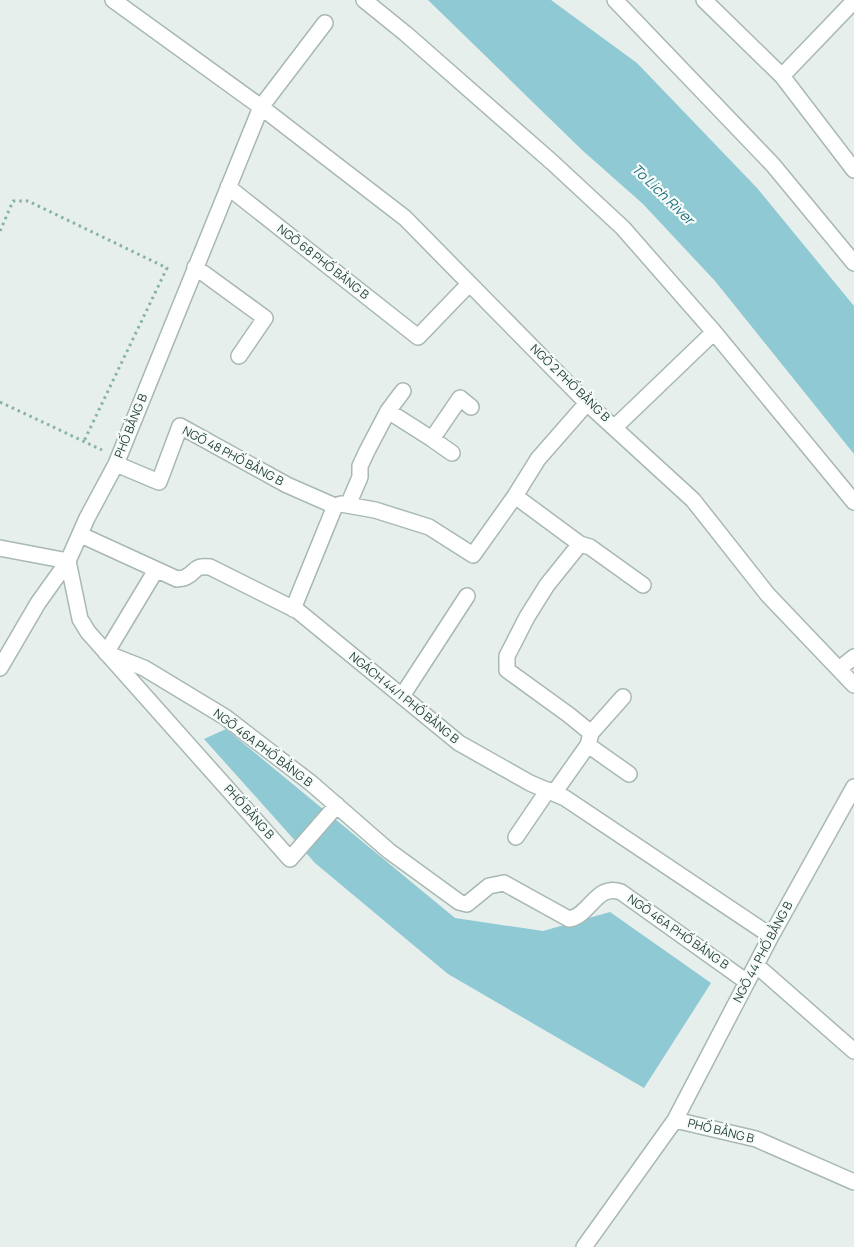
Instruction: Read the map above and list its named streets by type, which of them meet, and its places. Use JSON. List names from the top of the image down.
{
  "streets": {
    "street": [
      "NGÕ 68 PHỐ BẰNG B",
      "NGÕ 2 PHỐ BẰNG B",
      "PHỐ BẰNG B",
      "NGÕ 48 PHỐ BẰNG B",
      "NGÁCH 44/1 PHỐ BẰNG B",
      "NGÕ 46A PHỐ BẰNG B",
      "NGÕ 44 PHỐ BẰNG B"
    ]
  },
  "crossings": [
    ["NGÕ 68 PHỐ BẰNG B", "NGÕ 2 PHỐ BẰNG B"],
    ["NGÕ 68 PHỐ BẰNG B", "PHỐ BẰNG B"],
    ["NGÕ 2 PHỐ BẰNG B", "PHỐ BẰNG B"],
    ["PHỐ BẰNG B", "NGÕ 48 PHỐ BẰNG B"],
    ["PHỐ BẰNG B", "NGÁCH 44/1 PHỐ BẰNG B"],
    ["PHỐ BẰNG B", "NGÕ 46A PHỐ BẰNG B"],
    ["PHỐ BẰNG B", "NGÕ 44 PHỐ BẰNG B"],
    ["NGÁCH 44/1 PHỐ BẰNG B", "NGÕ 44 PHỐ BẰNG B"],
    ["NGÕ 46A PHỐ BẰNG B", "NGÕ 44 PHỐ BẰNG B"]
  ],
  "water": ["To Lich River"]
}
